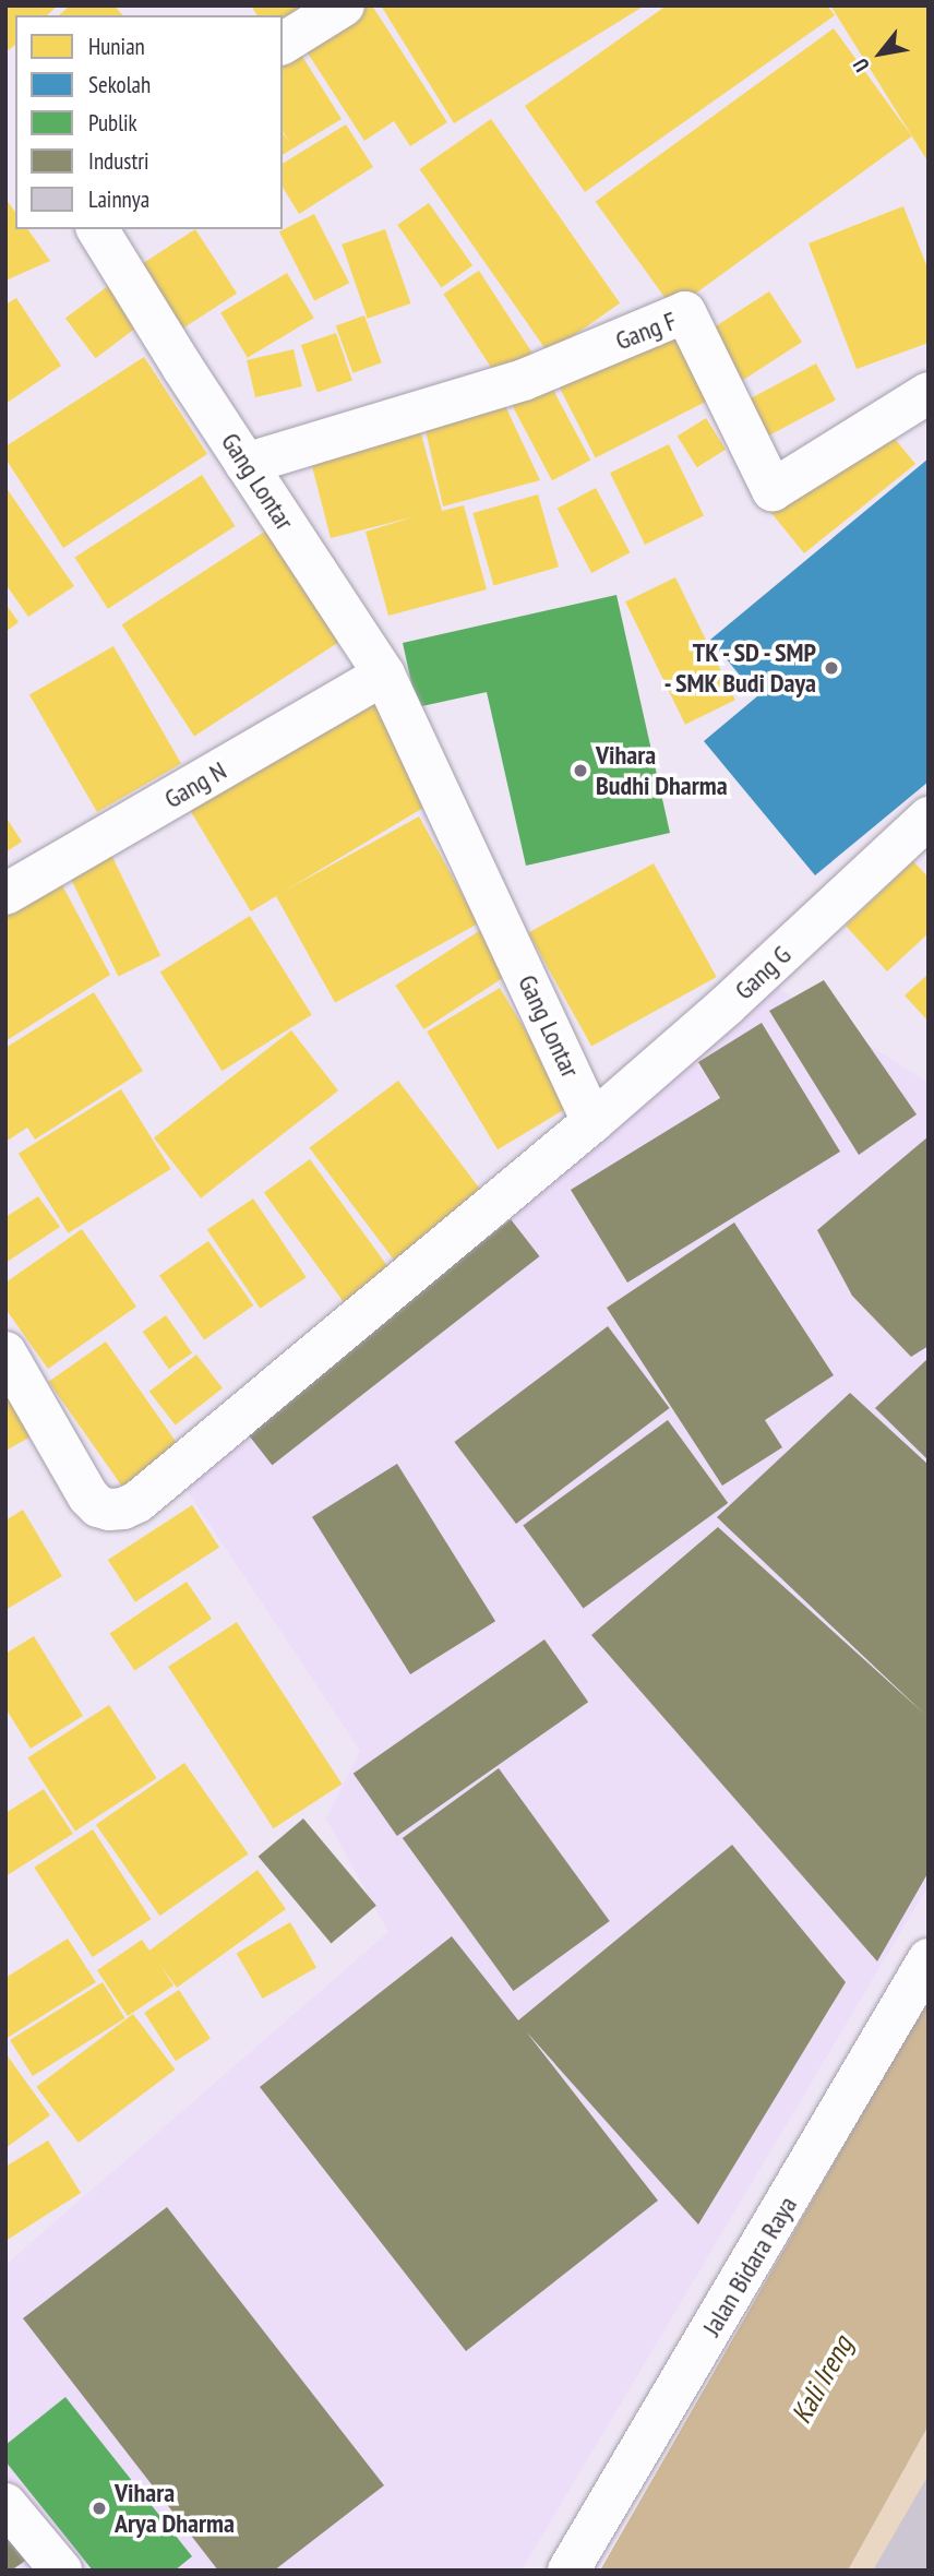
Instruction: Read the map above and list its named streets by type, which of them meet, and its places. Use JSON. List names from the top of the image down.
{
  "streets": {
    "street": [
      "Gang F",
      "Gang Lontar",
      "Gang N",
      "Gang G",
      "Jalan Bidara Raya"
    ]
  },
  "crossings": [
    ["Gang F", "Gang Lontar"],
    ["Gang Lontar", "Gang N"],
    ["Gang Lontar", "Gang G"]
  ],
  "water": ["Kali Ireng"],
  "places": ["TK - SD - SMP - SMK Budi Daya", "Vihara Budhi Dharma", "Vihara Arya Dharma"],
  "legend": [
    "Hunian",
    "Sekolah",
    "Publik",
    "Industri",
    "Lainnya"
  ],
  "north": "bottom left"
}
